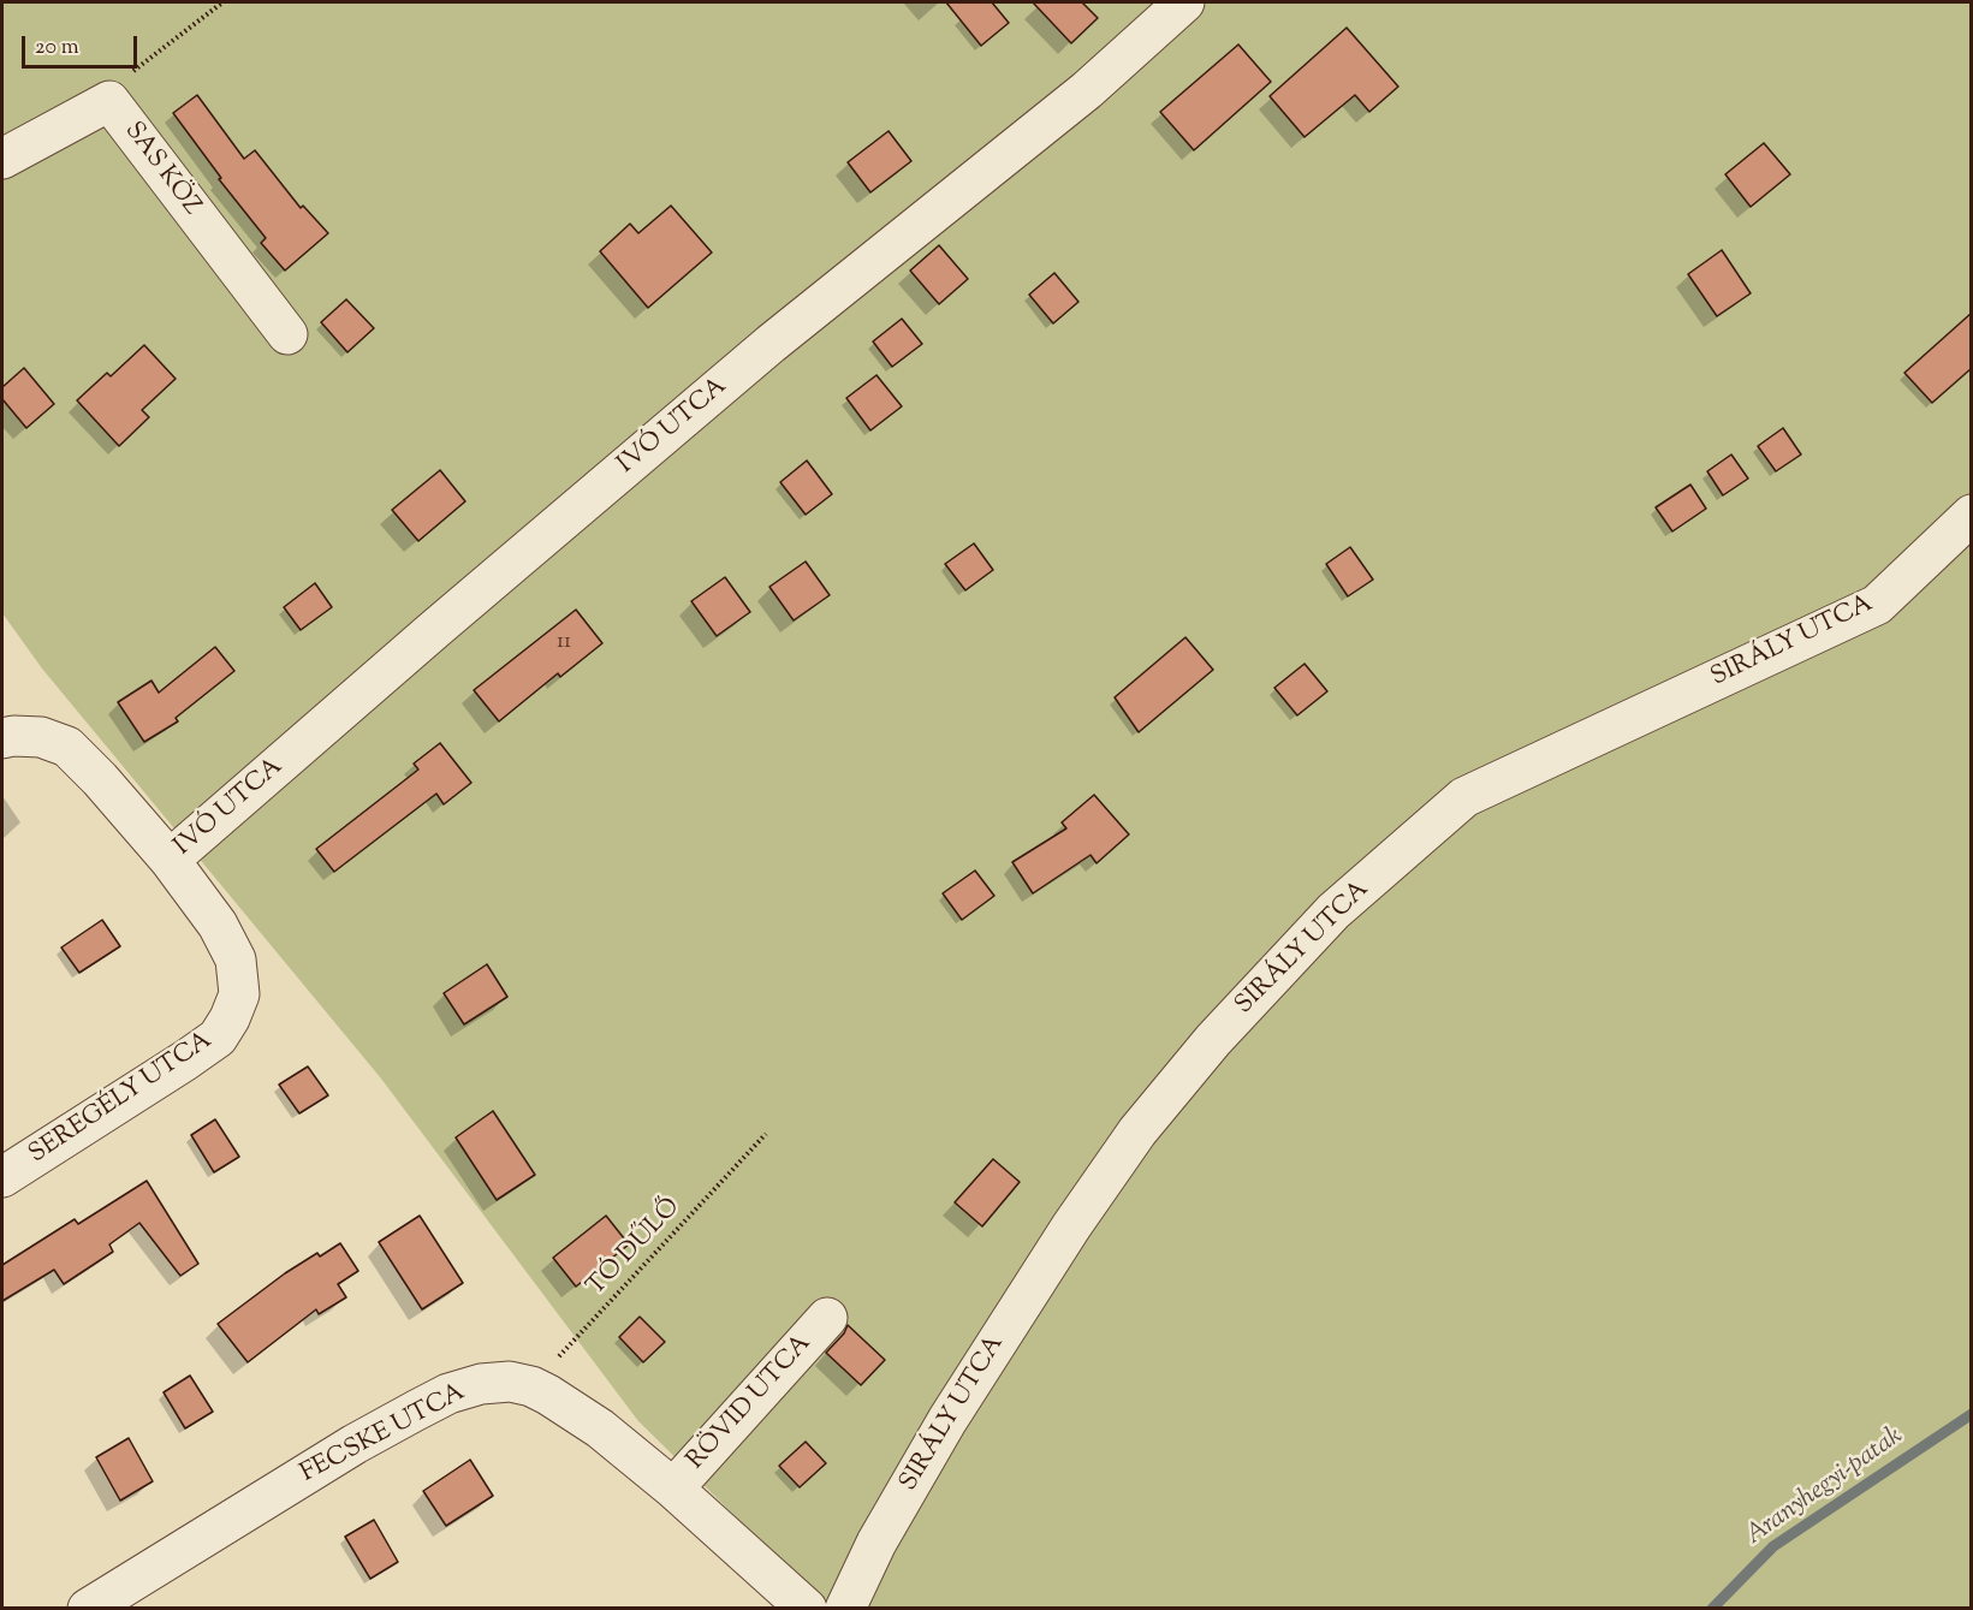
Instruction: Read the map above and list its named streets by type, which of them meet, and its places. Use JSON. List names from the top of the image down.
{
  "streets": {
    "street": [
      "SAS KÖZ",
      "IVÓ UTCA",
      "SIRÁLY UTCA",
      "SEREGÉLY UTCA",
      "RÖVID UTCA",
      "FECSKE UTCA"
    ],
    "path": ["TÓ DŰLŐ"]
  },
  "crossings": [
    ["IVÓ UTCA", "SEREGÉLY UTCA"],
    ["TÓ DŰLŐ", "FECSKE UTCA"],
    ["RÖVID UTCA", "FECSKE UTCA"]
  ],
  "water": ["Aranyhegyi-patak"],
  "house_numbers": ["11"],
  "scale_bar": "20 m"
}
